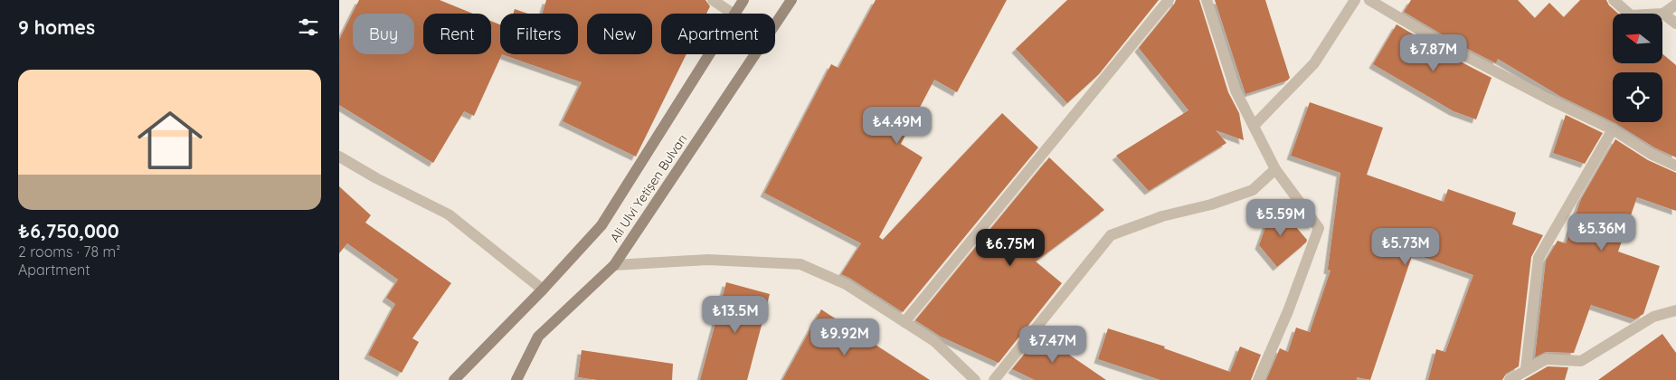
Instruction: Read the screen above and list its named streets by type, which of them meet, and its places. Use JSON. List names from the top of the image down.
{
  "streets": {
    "main road": ["Ali Ulvi Yetişen Bulvarı"]
  },
  "north": "left",
  "page": {
    "heading": "9 homes",
    "chip": [
      "Buy",
      "Rent",
      "Filters",
      "New",
      "Apartment"
    ],
    "price": [
      "₺7.87M",
      "₺4.49M",
      "₺5.59M",
      "₺5.36M",
      "₺5.73M",
      "₺6.75M",
      "₺13.5M",
      "₺9.92M",
      "₺7.47M"
    ],
    "list": [
      {
        "name": "₺6,750,000",
        "note": "2 rooms · 78 m² · Apartment"
      }
    ]
  }
}
